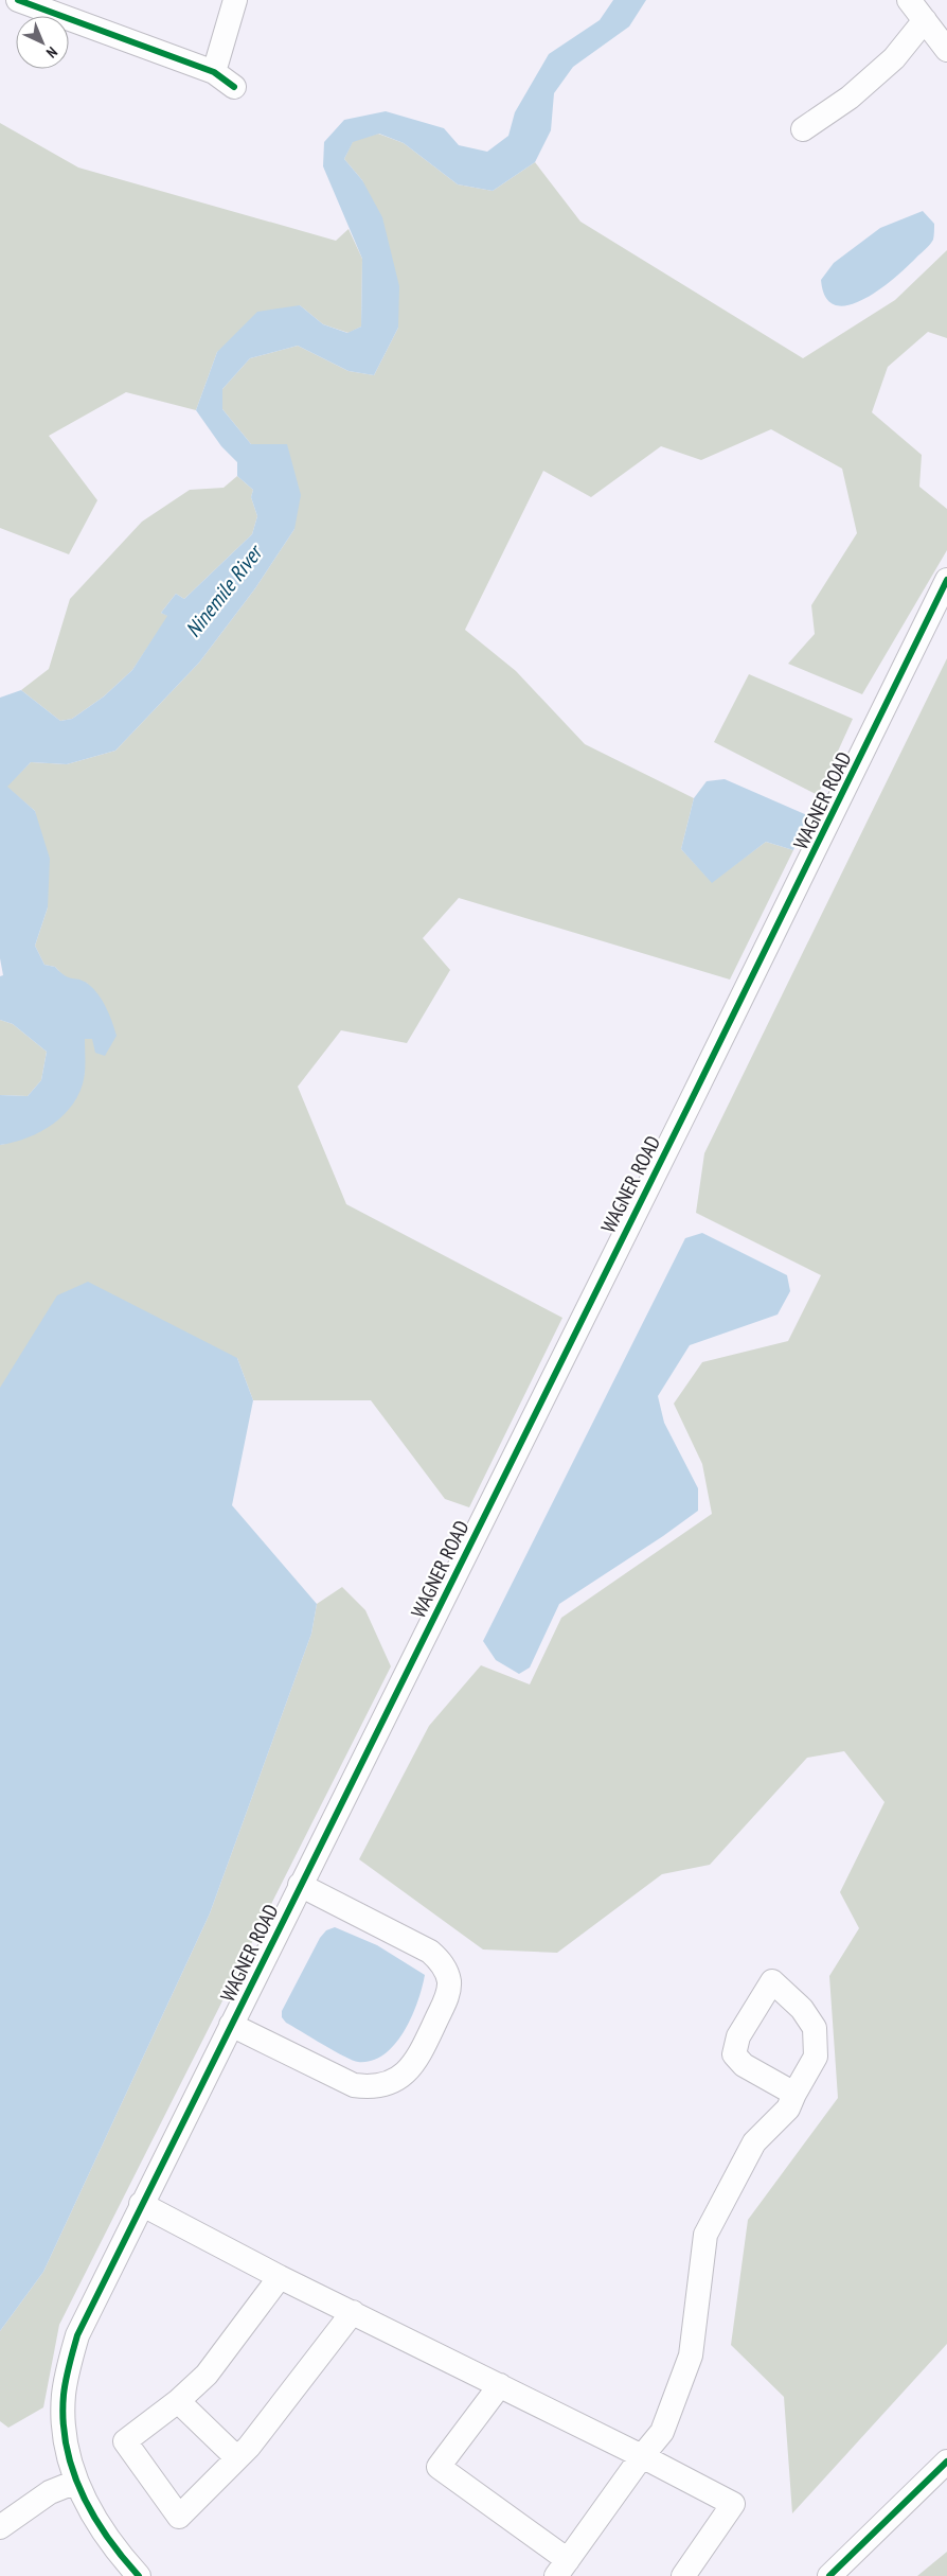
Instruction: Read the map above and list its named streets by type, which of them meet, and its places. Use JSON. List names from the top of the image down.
{
  "streets": {
    "street": ["WAGNER ROAD"]
  },
  "water": ["Ninemile River"],
  "north": "bottom right"
}
